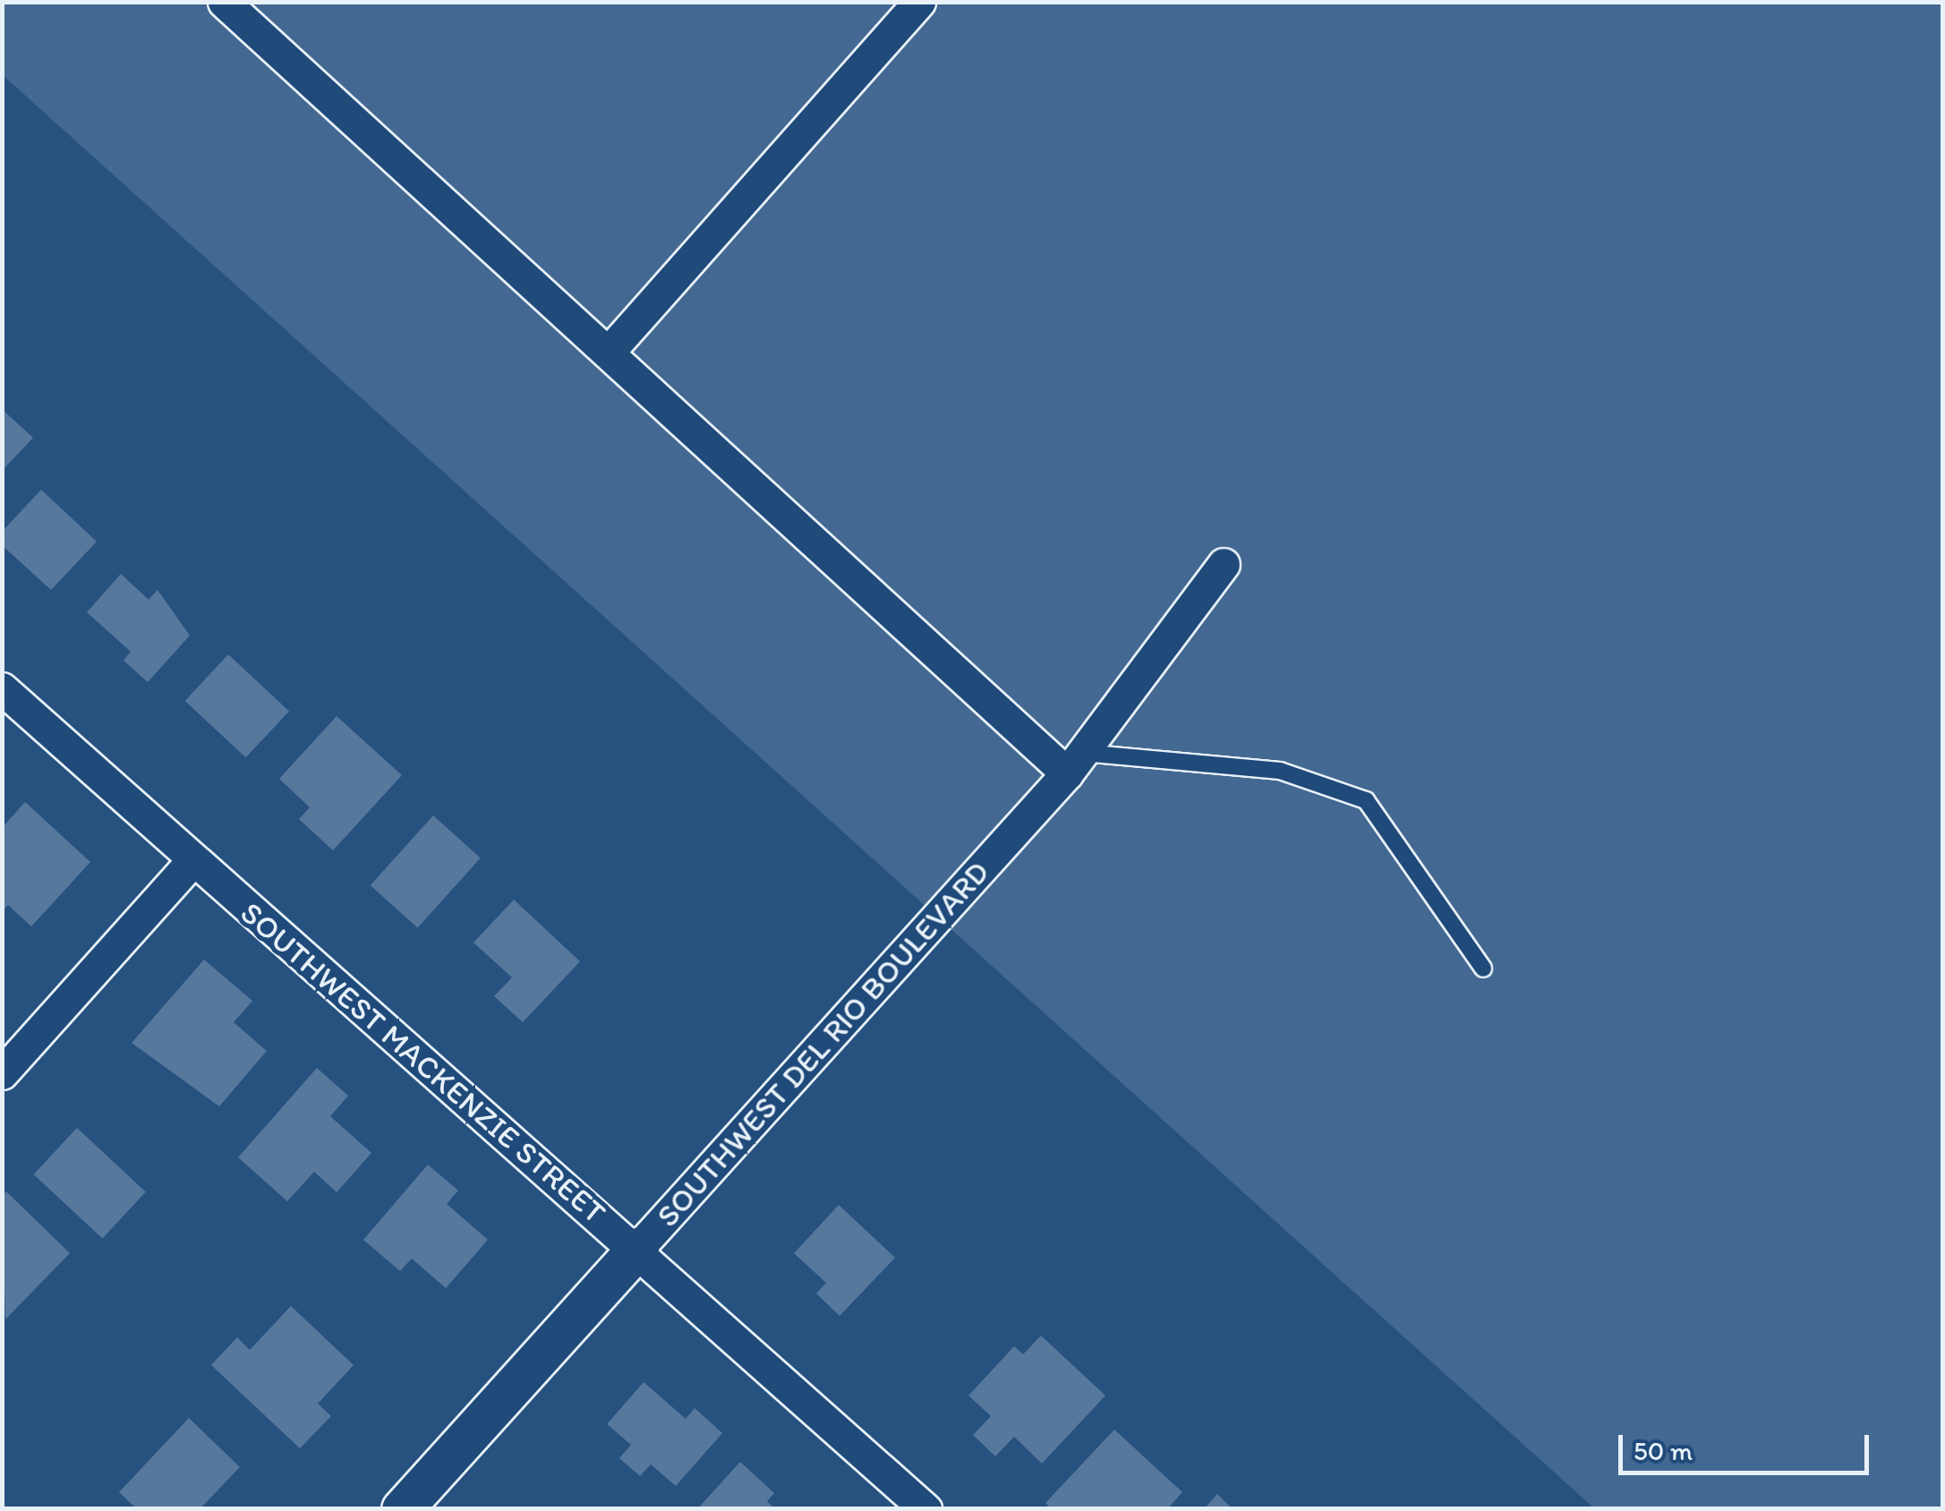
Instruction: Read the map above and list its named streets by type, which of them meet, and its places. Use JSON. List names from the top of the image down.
{
  "streets": {
    "street": ["SOUTHWEST DEL RIO BOULEVARD", "SOUTHWEST MACKENZIE STREET"]
  },
  "crossings": [
    ["SOUTHWEST DEL RIO BOULEVARD", "SOUTHWEST MACKENZIE STREET"]
  ],
  "scale_bar": "50 m"
}
